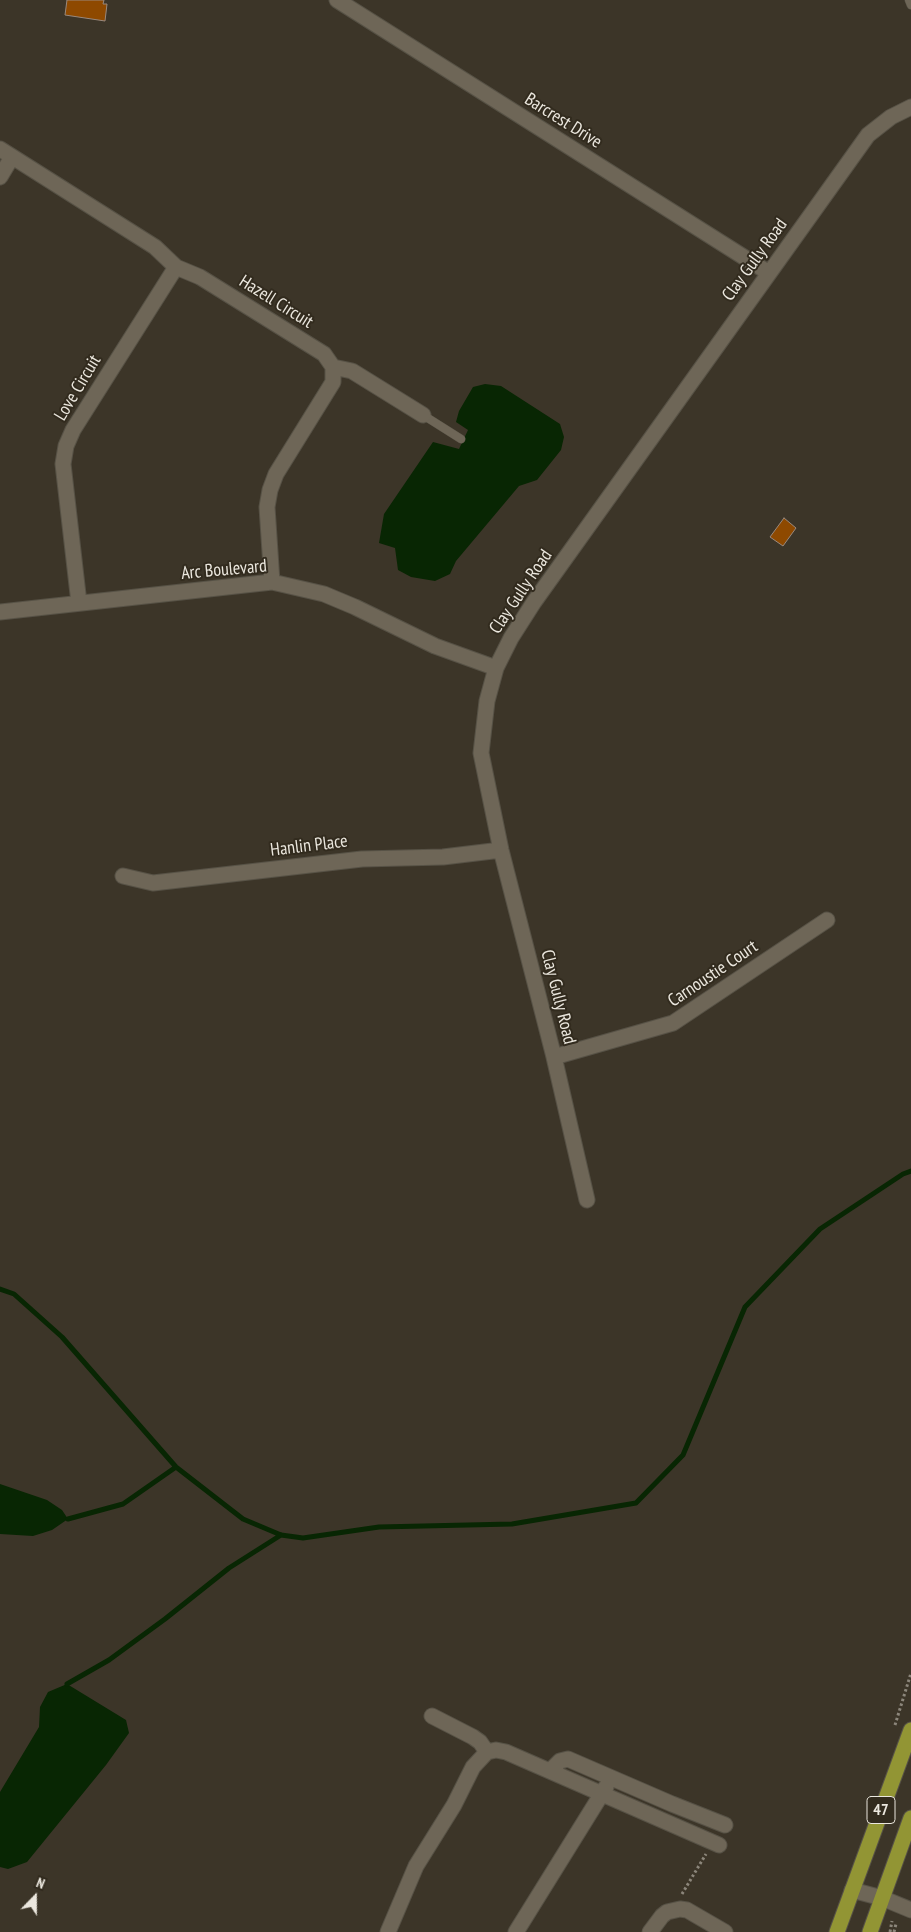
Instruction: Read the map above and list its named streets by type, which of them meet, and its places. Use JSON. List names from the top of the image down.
{
  "streets": {
    "highway": ["47"],
    "street": [
      "Barcrest Drive",
      "Clay Gully Road",
      "Hazell Circuit",
      "Love Circuit",
      "Arc Boulevard",
      "Hanlin Place",
      "Carnoustie Court"
    ]
  },
  "crossings": [
    ["Barcrest Drive", "Clay Gully Road"],
    ["Clay Gully Road", "Arc Boulevard"],
    ["Clay Gully Road", "Hanlin Place"],
    ["Clay Gully Road", "Carnoustie Court"],
    ["Hazell Circuit", "Love Circuit"],
    ["Love Circuit", "Arc Boulevard"]
  ],
  "north": "top"
}
